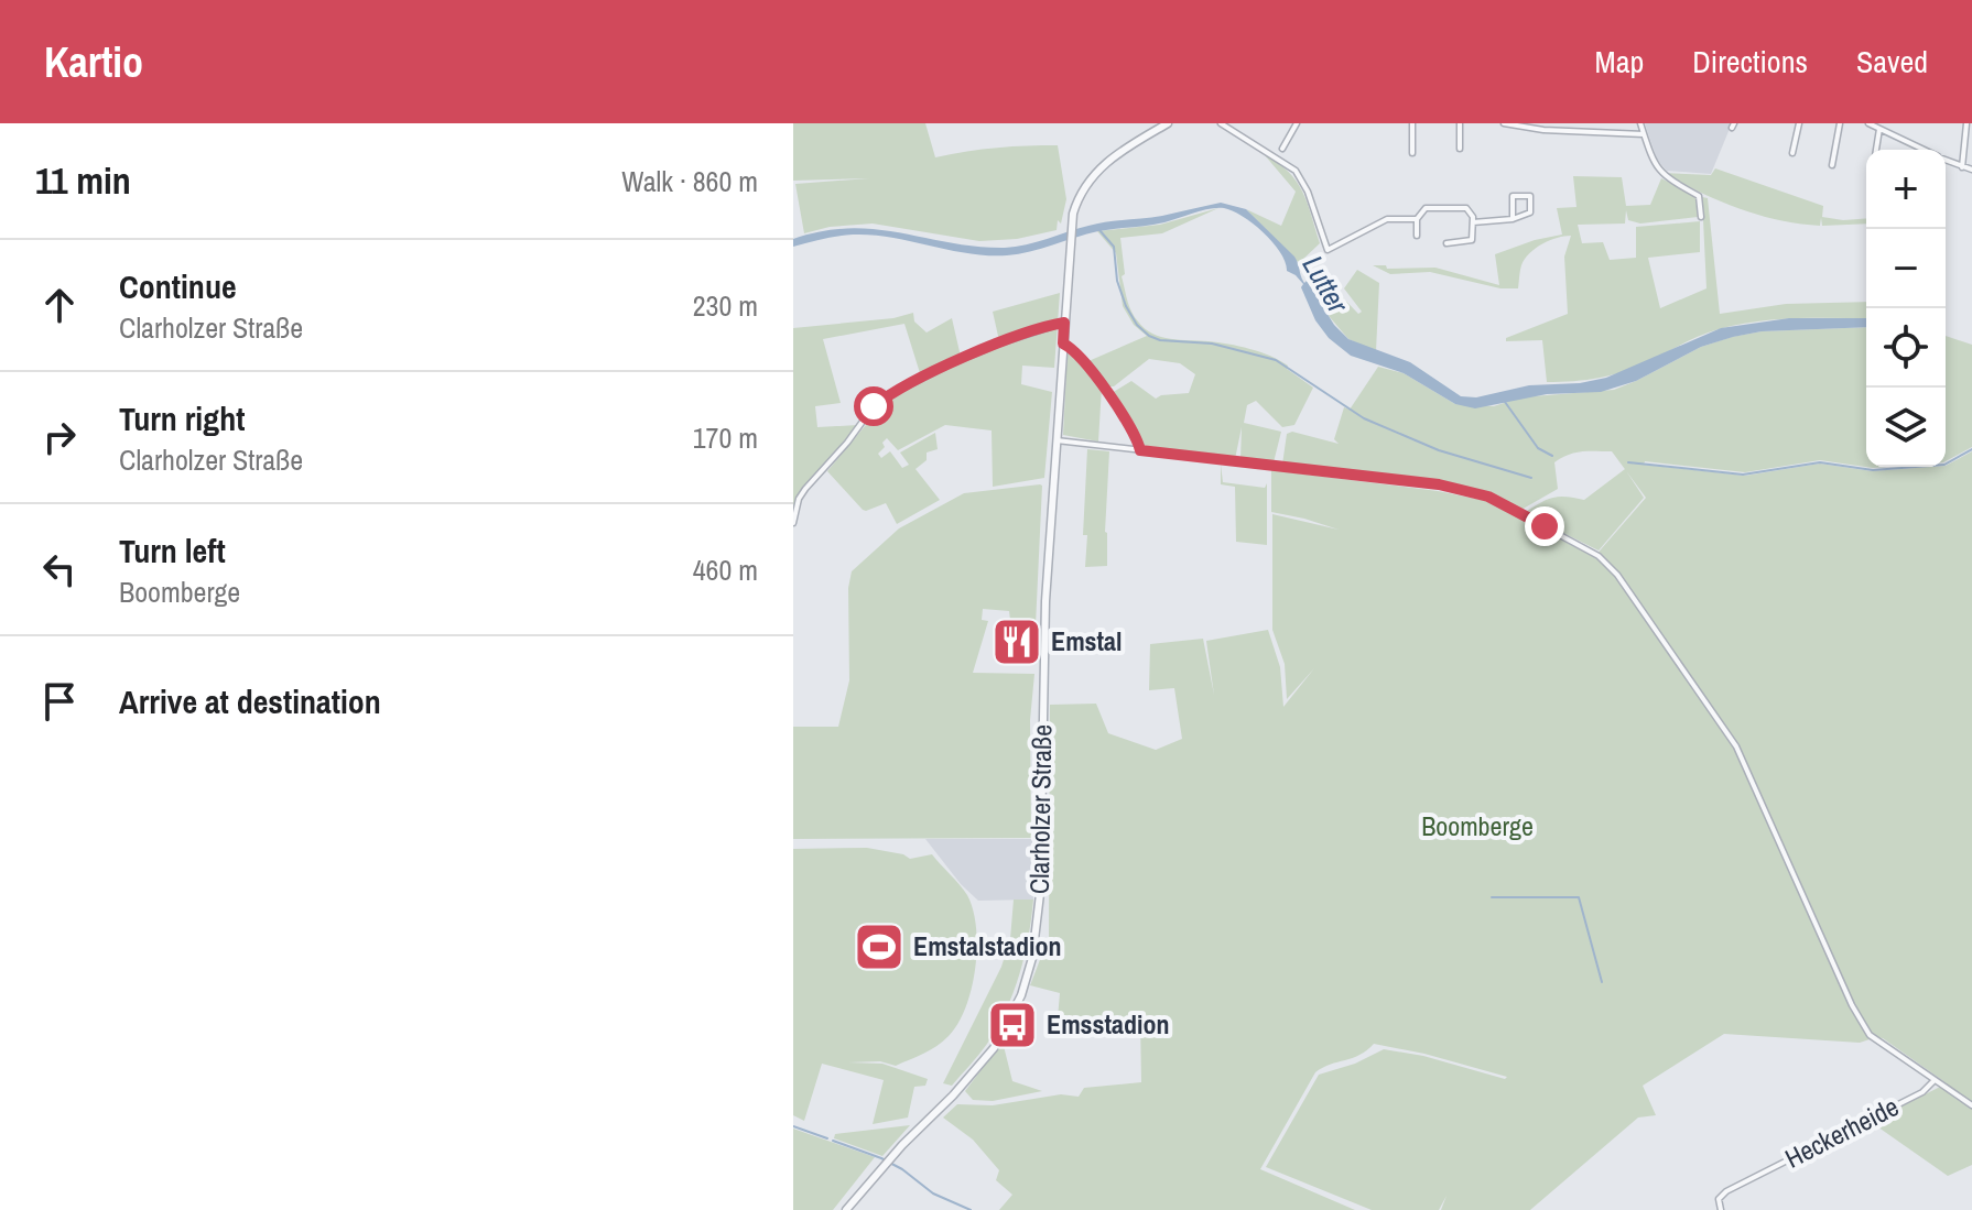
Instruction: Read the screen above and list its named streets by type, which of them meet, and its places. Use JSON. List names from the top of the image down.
{
  "streets": {
    "street": ["Clarholzer Straße", "Heckerheide"]
  },
  "water": ["Lutter"],
  "parks": ["Boomberge"],
  "places": {
    "restaurant": ["Emstal"],
    "sports": ["Emstalstadion"],
    "bus stop": ["Emsstadion"]
  },
  "page": {
    "header": "Kartio",
    "nav": ["Map", "Directions", "Saved"],
    "heading": ["11 min", "Walk · 860 m"],
    "map_buttons": ["+", "−"],
    "list": [
      ["Continue", "Clarholzer Straße", "230 m"],
      ["Turn right", "Clarholzer Straße", "170 m"],
      ["Turn left", "Boomberge", "460 m"],
      "Arrive at destination"
    ]
  }
}
